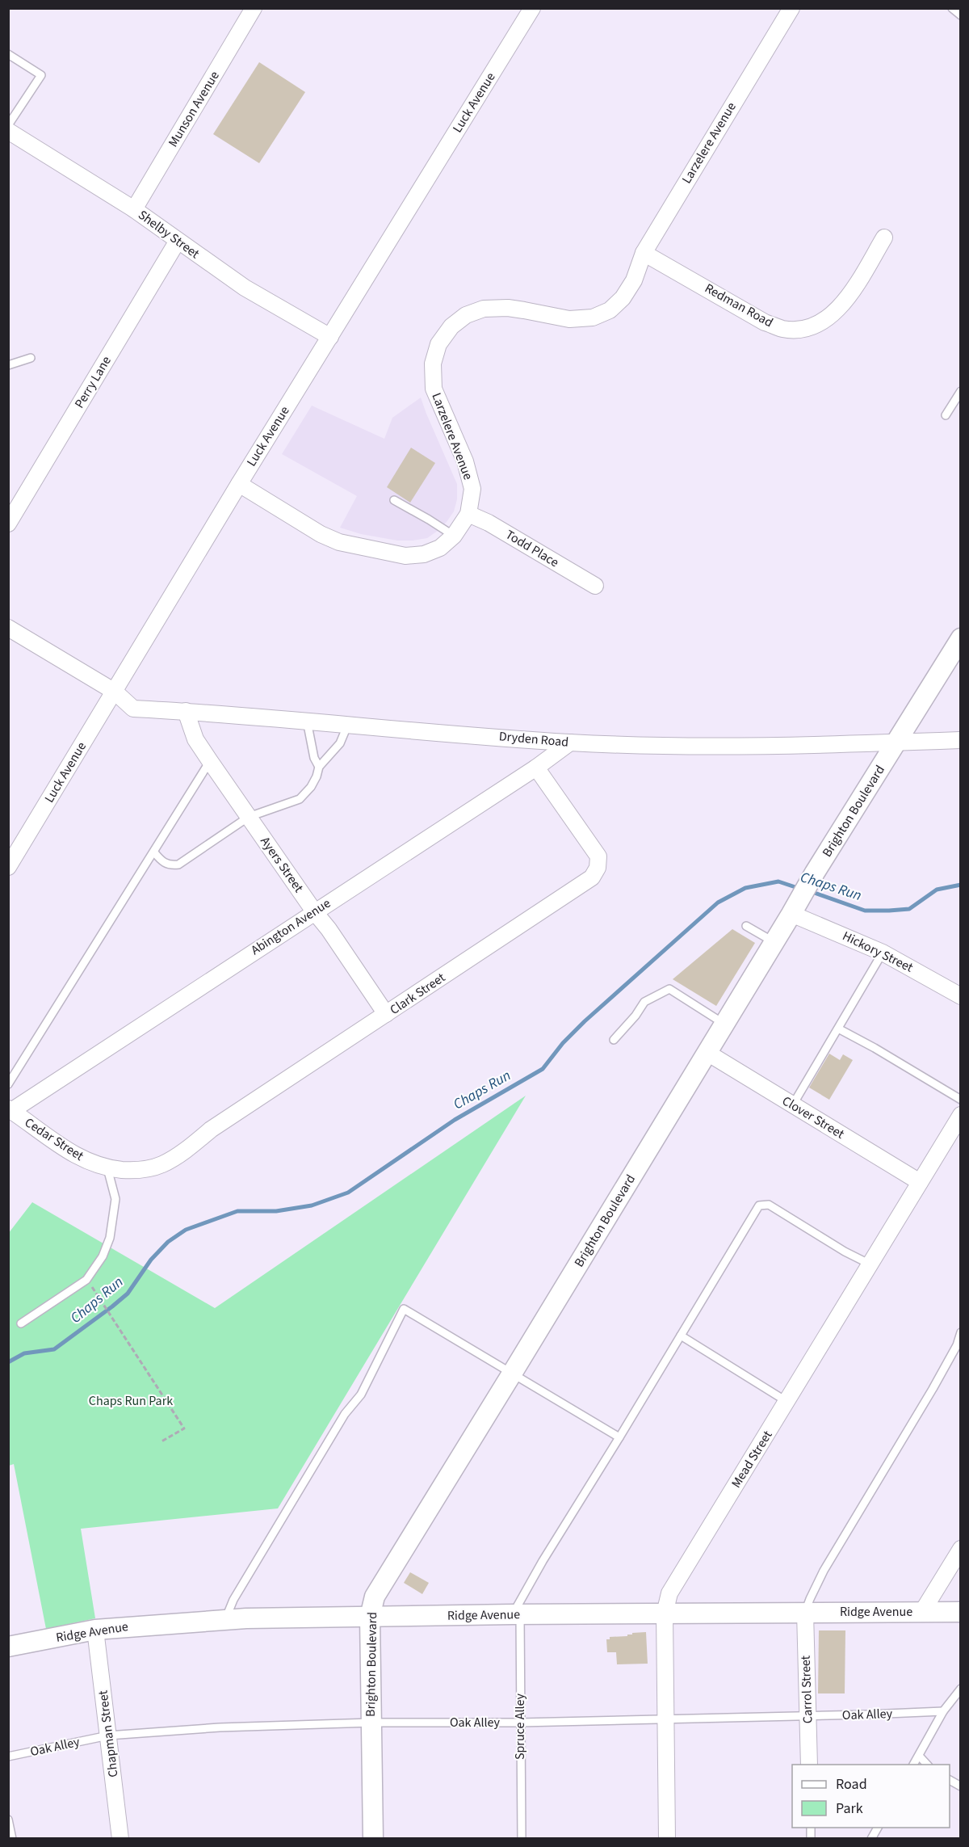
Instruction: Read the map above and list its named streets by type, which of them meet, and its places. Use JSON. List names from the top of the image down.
{
  "streets": {
    "street": [
      "Luck Avenue",
      "Munson Avenue",
      "Larzelere Avenue",
      "Shelby Street",
      "Redman Road",
      "Perry Lane",
      "Todd Place",
      "Dryden Road",
      "Brighton Boulevard",
      "Ayers Street",
      "Abington Avenue",
      "Hickory Street",
      "Clark Street",
      "Clover Street",
      "Cedar Street",
      "Mead Street",
      "Ridge Avenue",
      "Carrol Street",
      "Chapman Street"
    ],
    "lane": ["Oak Alley", "Spruce Alley"]
  },
  "crossings": [
    ["Luck Avenue", "Larzelere Avenue"],
    ["Luck Avenue", "Shelby Street"],
    ["Luck Avenue", "Dryden Road"],
    ["Munson Avenue", "Shelby Street"],
    ["Larzelere Avenue", "Redman Road"],
    ["Larzelere Avenue", "Todd Place"],
    ["Shelby Street", "Perry Lane"],
    ["Dryden Road", "Brighton Boulevard"],
    ["Dryden Road", "Ayers Street"],
    ["Dryden Road", "Abington Avenue"],
    ["Brighton Boulevard", "Hickory Street"],
    ["Brighton Boulevard", "Clover Street"],
    ["Brighton Boulevard", "Ridge Avenue"],
    ["Brighton Boulevard", "Oak Alley"],
    ["Ayers Street", "Abington Avenue"],
    ["Ayers Street", "Clark Street"],
    ["Abington Avenue", "Clark Street"],
    ["Abington Avenue", "Cedar Street"],
    ["Clark Street", "Cedar Street"],
    ["Clover Street", "Mead Street"],
    ["Mead Street", "Ridge Avenue"],
    ["Mead Street", "Oak Alley"],
    ["Ridge Avenue", "Carrol Street"],
    ["Ridge Avenue", "Spruce Alley"],
    ["Ridge Avenue", "Chapman Street"],
    ["Carrol Street", "Oak Alley"],
    ["Oak Alley", "Spruce Alley"],
    ["Oak Alley", "Chapman Street"]
  ],
  "water": ["Chaps Run"],
  "parks": ["Chaps Run Park"],
  "legend": ["Road", "Park"]
}
